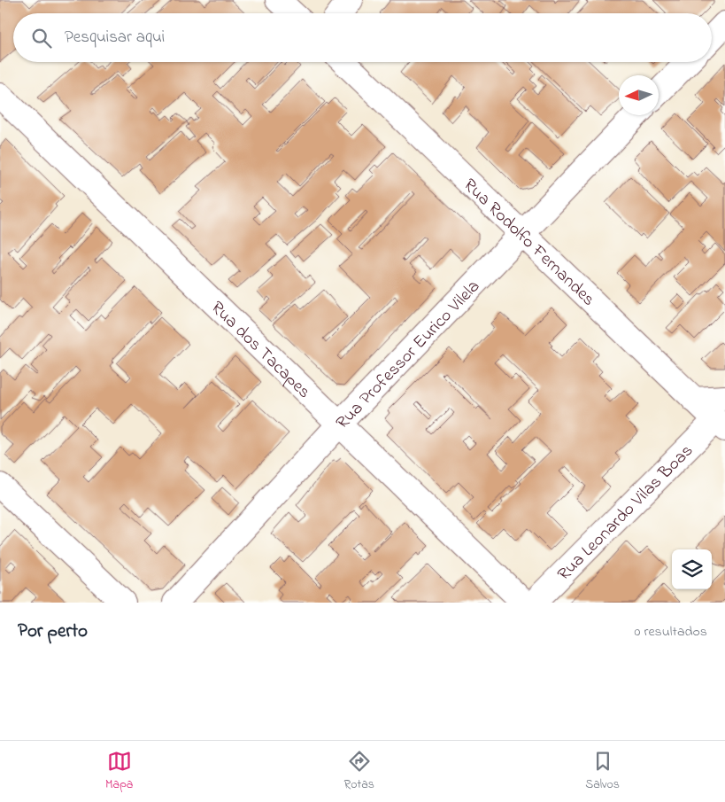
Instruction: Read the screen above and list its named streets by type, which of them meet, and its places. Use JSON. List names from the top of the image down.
{
  "streets": {
    "street": [
      "Rua Rodolfo Fernandes",
      "Rua dos Tacapes",
      "Rua Professor Eurico Vilela",
      "Rua Leonardo Vilas Boas"
    ]
  },
  "crossings": [
    ["Rua Rodolfo Fernandes", "Rua Professor Eurico Vilela"],
    ["Rua Rodolfo Fernandes", "Rua Leonardo Vilas Boas"],
    ["Rua dos Tacapes", "Rua Professor Eurico Vilela"]
  ],
  "north": "left",
  "page": {
    "search": "Pesquisar aqui",
    "heading": ["Por perto", "0 resultados"],
    "nav": ["Mapa", "Rotas", "Salvos"]
  }
}
